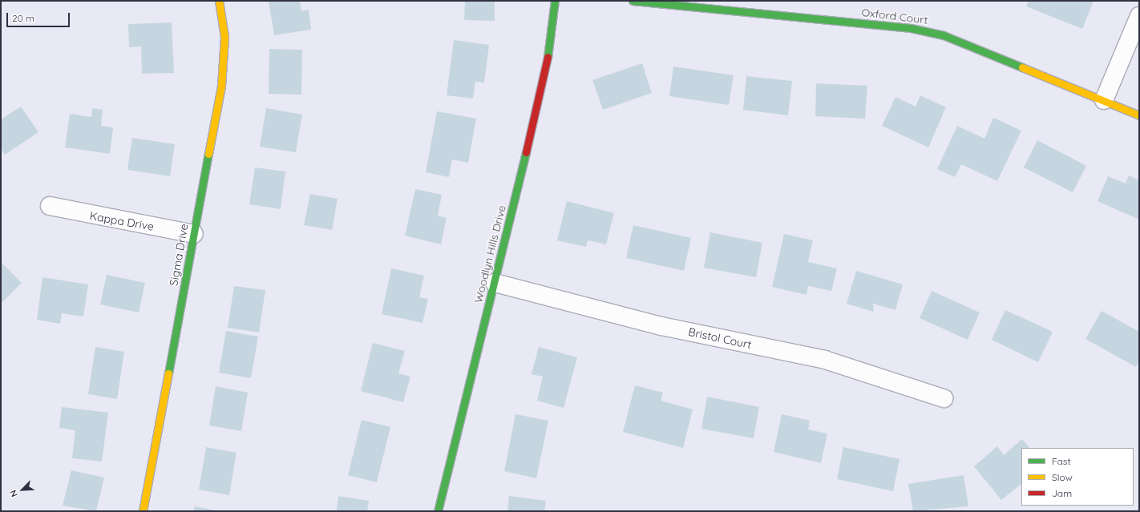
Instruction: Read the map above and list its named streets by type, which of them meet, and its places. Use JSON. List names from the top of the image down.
{
  "streets": {
    "street": [
      "Oxford Court",
      "Kappa Drive",
      "Woodlyn Hills Drive",
      "Sigma Drive",
      "Bristol Court"
    ]
  },
  "crossings": [
    ["Kappa Drive", "Sigma Drive"],
    ["Woodlyn Hills Drive", "Bristol Court"]
  ],
  "legend": ["Fast", "Slow", "Jam"],
  "scale_bar": "20 m",
  "north": "bottom left"
}
